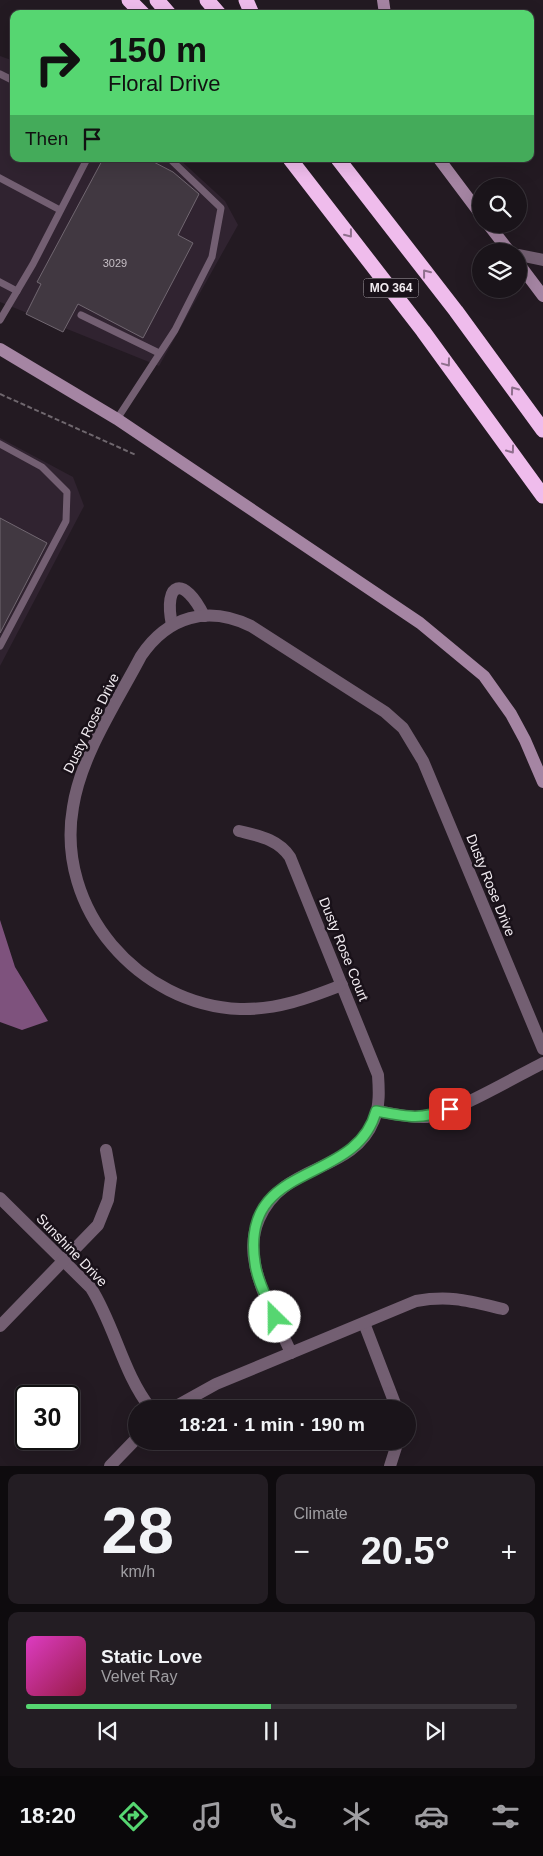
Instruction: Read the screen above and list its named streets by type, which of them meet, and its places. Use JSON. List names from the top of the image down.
{
  "streets": {
    "highway": ["MO 364"],
    "street": ["Dusty Rose Drive", "Dusty Rose Court", "Sunshine Drive"]
  },
  "crossings": [
    ["Dusty Rose Drive", "Dusty Rose Court"]
  ],
  "house_numbers": ["3029"],
  "page": {
    "turn": ["150 m", "Floral Drive"],
    "then": "Then",
    "limit": "30",
    "trip": "18:21 · 1 min · 190 m",
    "tile": [
      ["28", "km/h"],
      "Climate"
    ],
    "heat": ["−", "20.5°", "+"],
    "song": ["Static Love", "Velvet Ray"],
    "tabs": "18:20"
  }
}
